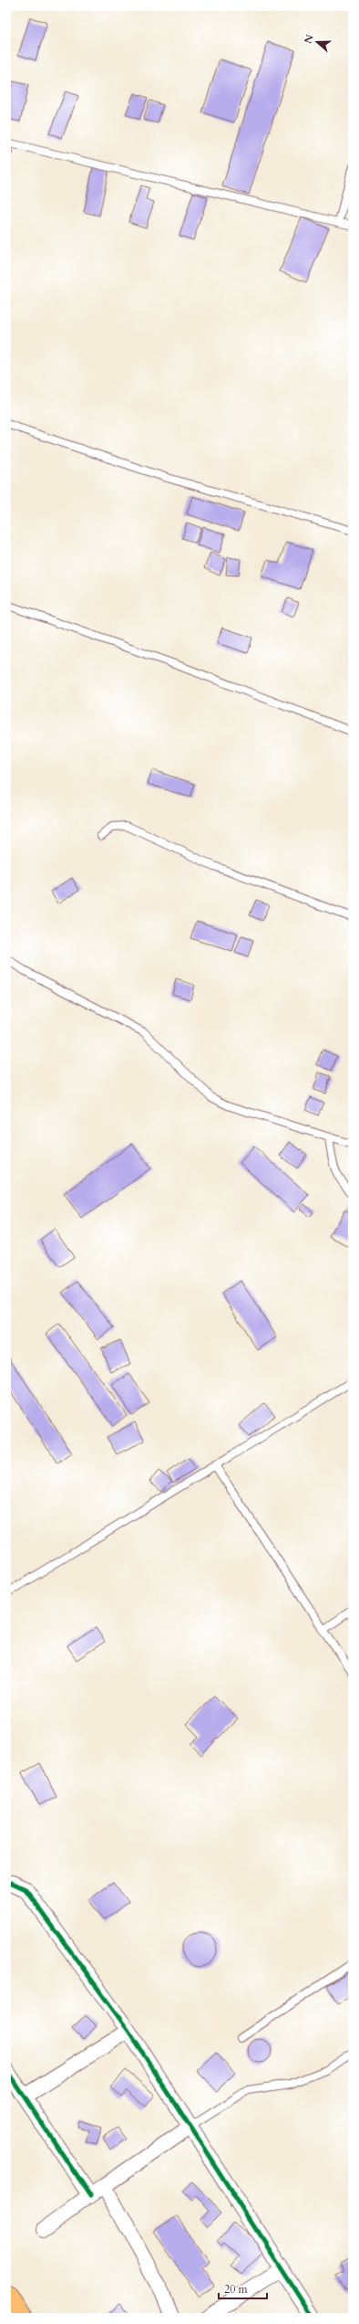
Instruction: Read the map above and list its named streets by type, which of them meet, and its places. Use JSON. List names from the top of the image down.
{
  "scale_bar": "20 m",
  "north": "left"
}
